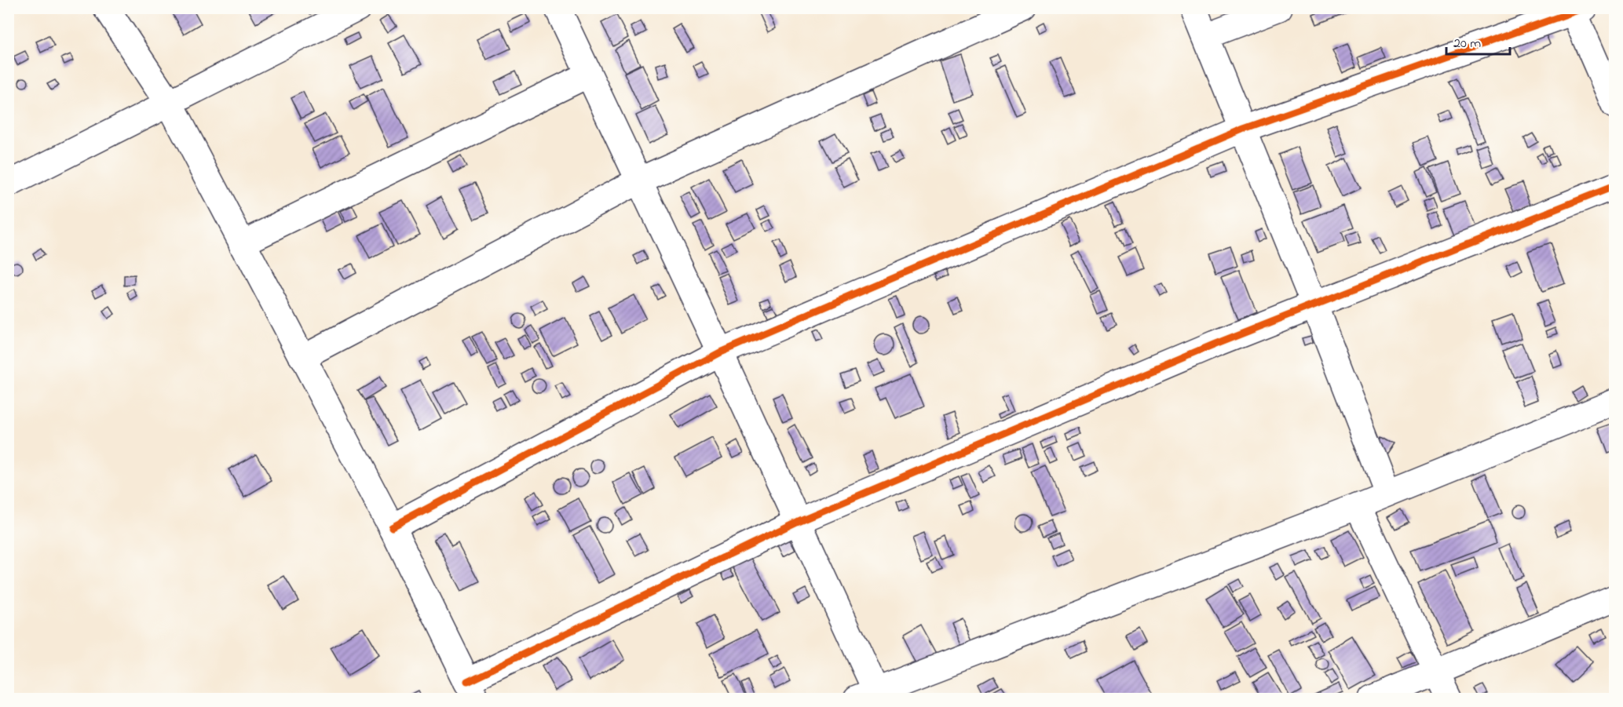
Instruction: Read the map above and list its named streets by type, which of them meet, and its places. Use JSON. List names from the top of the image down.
{
  "scale_bar": "20 m"
}
